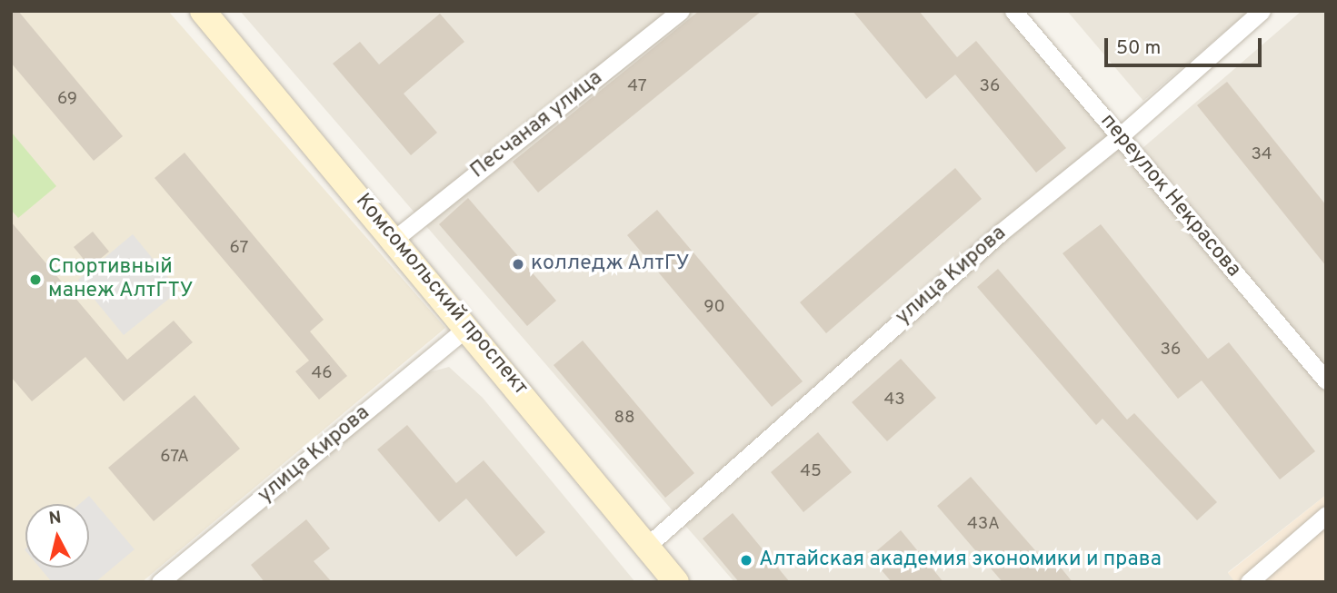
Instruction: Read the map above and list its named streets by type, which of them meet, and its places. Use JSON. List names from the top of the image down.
{
  "streets": {
    "main road": ["Комсомольский проспект"],
    "street": ["Песчаная улица", "переулок Некрасова", "улица Кирова"]
  },
  "crossings": [
    ["Песчаная улица", "Комсомольский проспект"],
    ["переулок Некрасова", "улица Кирова"],
    ["улица Кирова", "Комсомольский проспект"]
  ],
  "places": ["колледж АлтГУ", "Спортивный манеж АлтГТУ", "Алтайская академия экономики и права"],
  "house_numbers": [
    "47",
    "36",
    "69",
    "34",
    "67",
    "90",
    "36",
    "46",
    "43",
    "88",
    "67А",
    "45",
    "43А"
  ],
  "scale_bar": "50 m",
  "north": "top"
}
